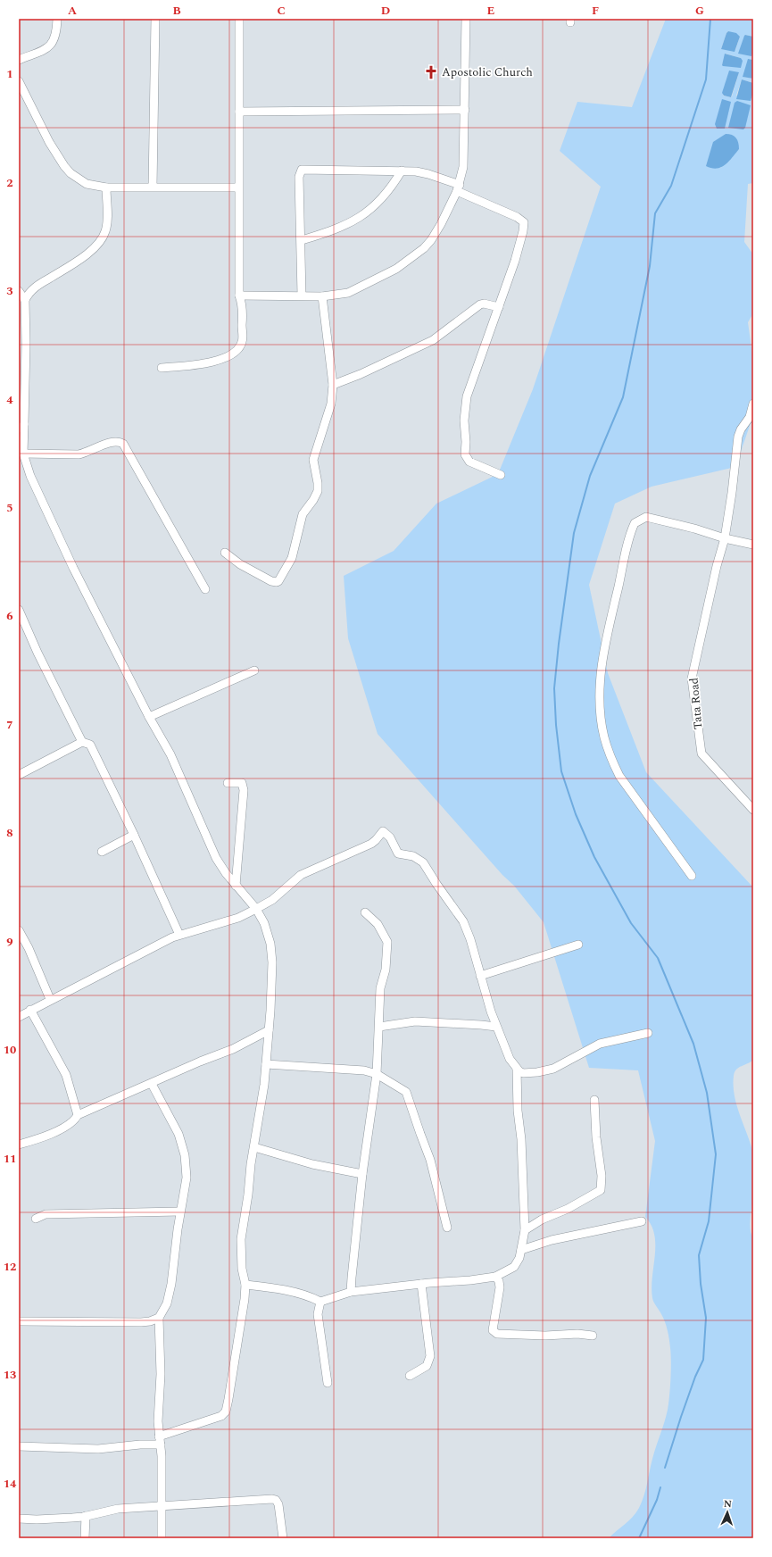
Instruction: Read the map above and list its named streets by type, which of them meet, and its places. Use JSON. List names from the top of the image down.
{
  "streets": {
    "street": ["Tata Road"]
  },
  "places": {
    "church": ["Apostolic Church"]
  },
  "north": "top",
  "grid": {
    "columns": [
      "A",
      "B",
      "C",
      "D",
      "E",
      "F",
      "G"
    ],
    "rows": [
      "1",
      "2",
      "3",
      "4",
      "5",
      "6",
      "7",
      "8",
      "9",
      "10",
      "11",
      "12",
      "13",
      "14"
    ]
  }
}
